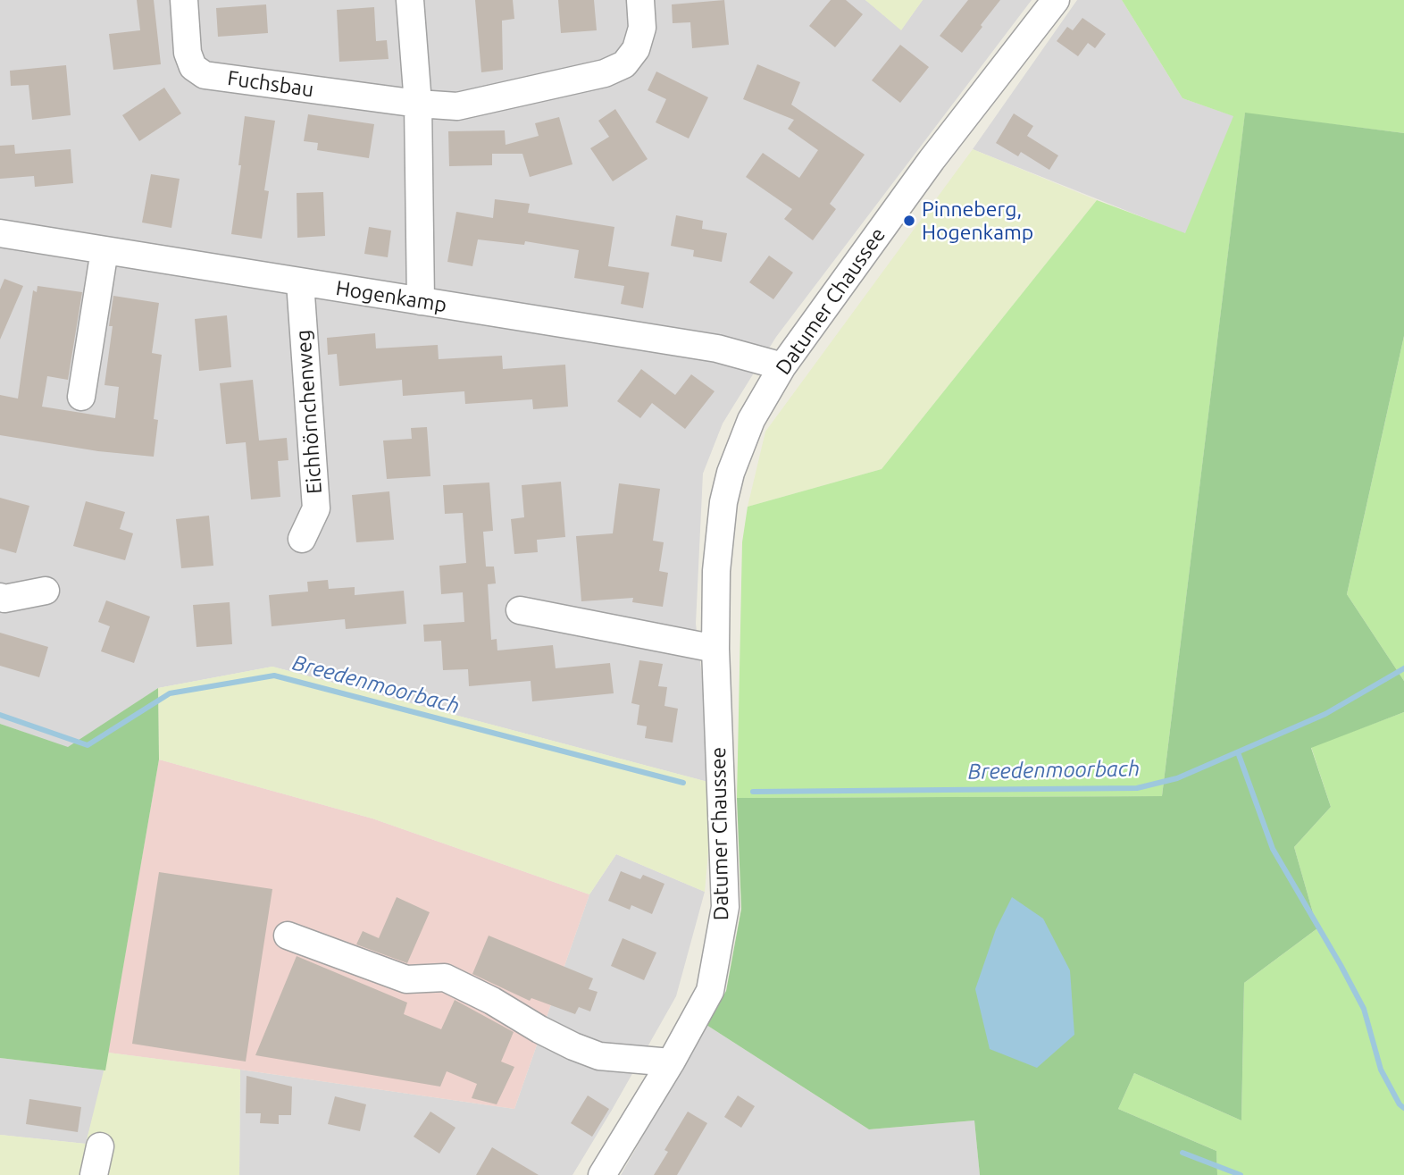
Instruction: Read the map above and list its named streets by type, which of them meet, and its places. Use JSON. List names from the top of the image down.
{
  "streets": {
    "street": [
      "Fuchsbau",
      "Hogenkamp",
      "Datumer Chaussee",
      "Eichhörnchenweg"
    ]
  },
  "crossings": [
    ["Hogenkamp", "Datumer Chaussee"],
    ["Hogenkamp", "Eichhörnchenweg"]
  ],
  "water": ["Breedenmoorbach"],
  "places": ["Pinneberg, Hogenkamp"]
}
